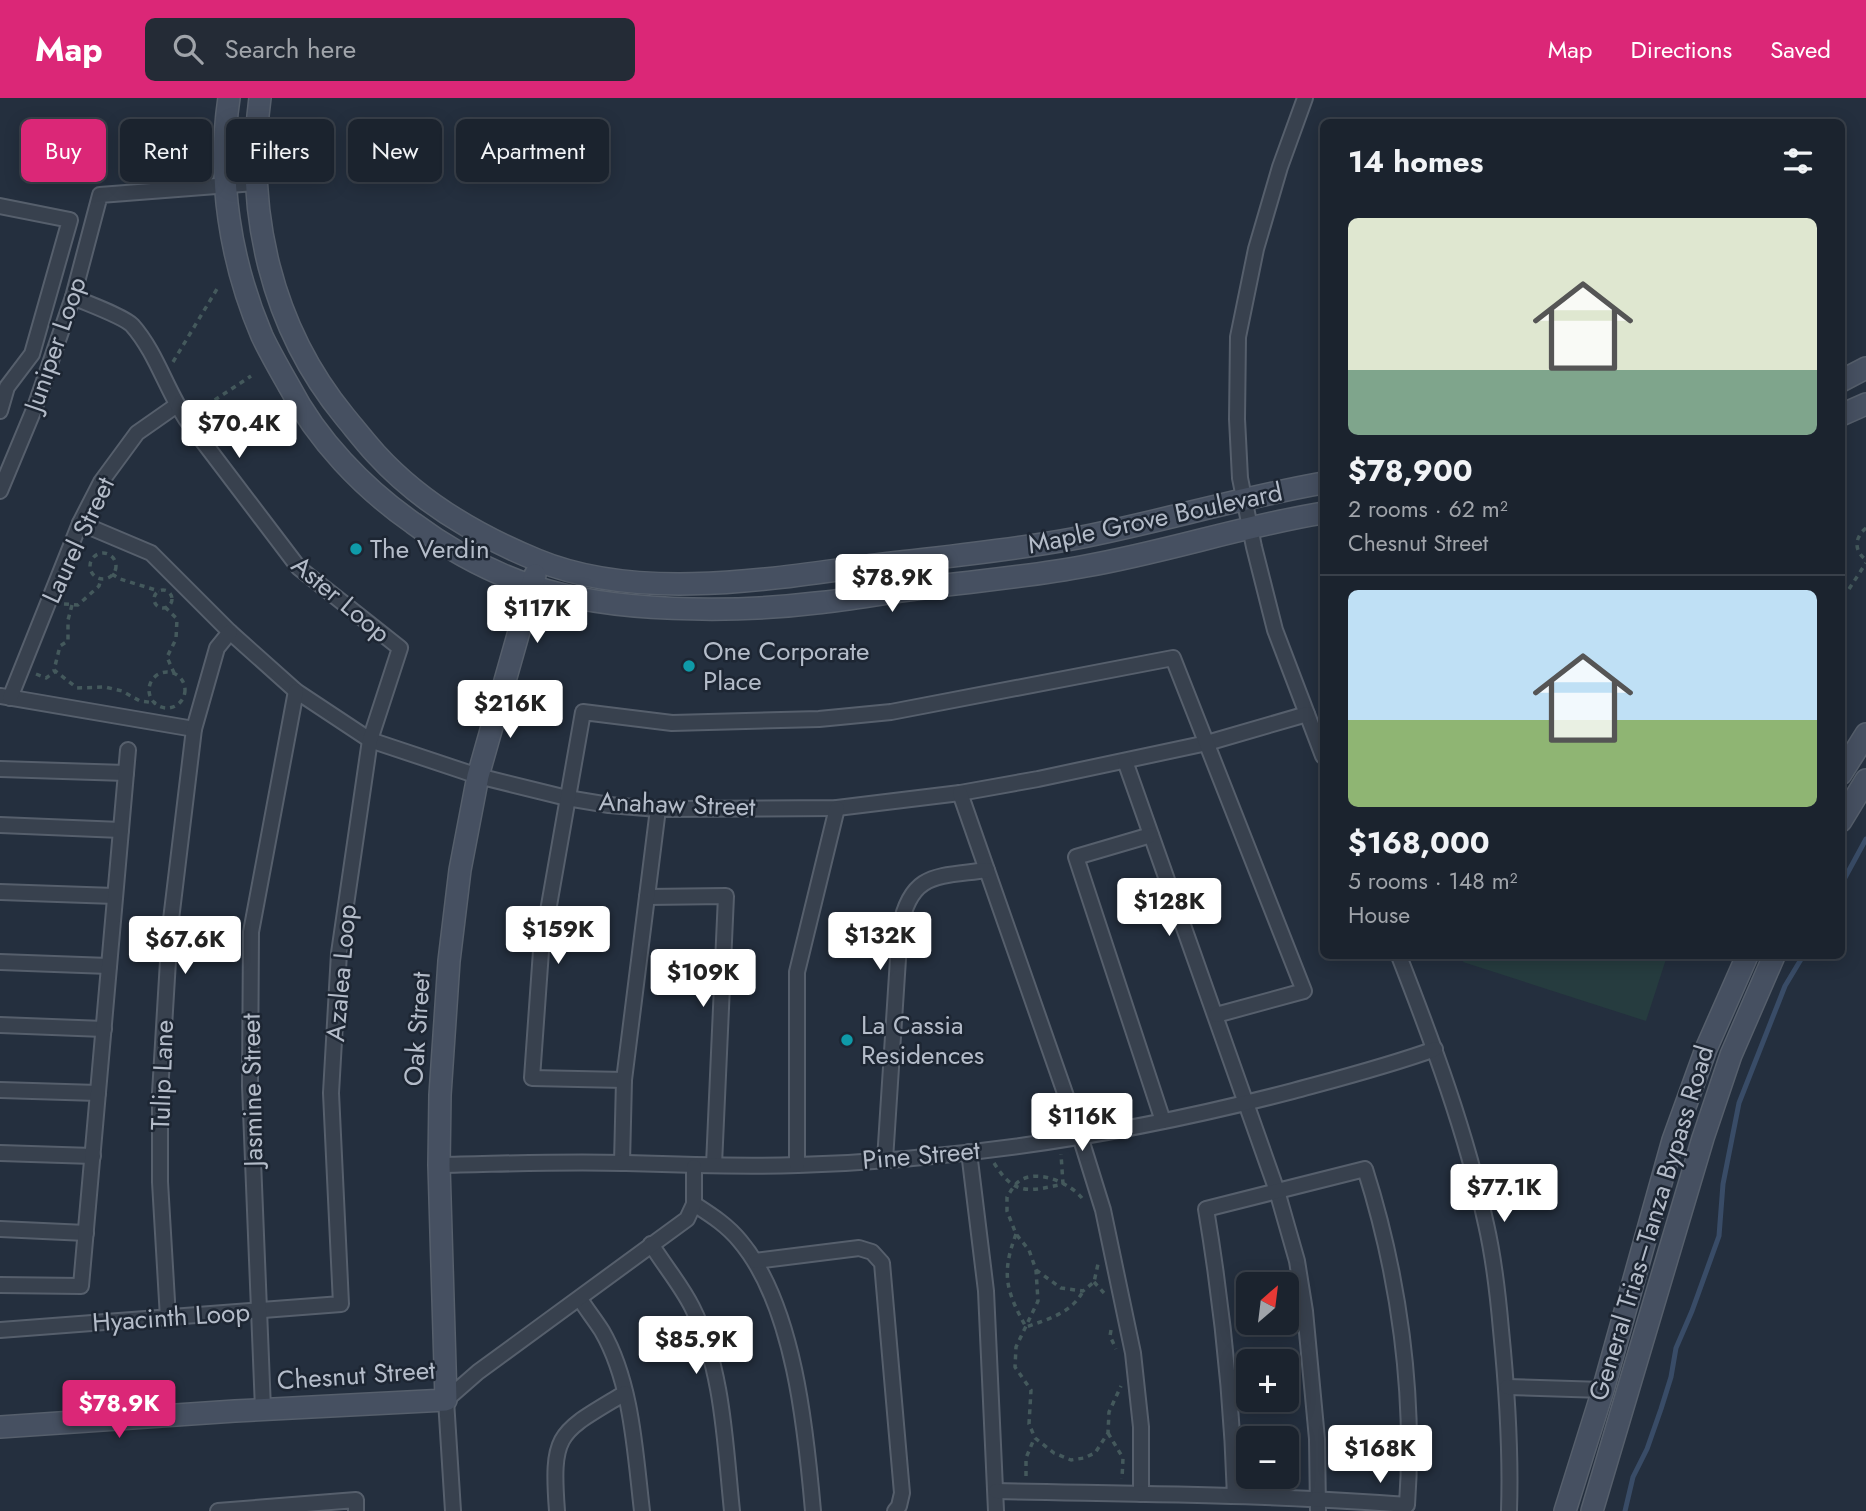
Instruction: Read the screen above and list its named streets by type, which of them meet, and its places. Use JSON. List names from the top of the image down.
{
  "streets": {
    "street": [
      "Juniper Loop",
      "Maple Grove Boulevard",
      "Laurel Street",
      "Aster Loop",
      "Anahaw Street",
      "Azalea Loop",
      "Oak Street",
      "Tulip Lane",
      "Jasmine Street",
      "Pine Street",
      "General Trias–Tanza Bypass Road",
      "Hyacinth Loop",
      "Chesnut Street"
    ]
  },
  "crossings": [
    ["Juniper Loop", "Maple Grove Boulevard"],
    ["Juniper Loop", "Aster Loop"],
    ["Maple Grove Boulevard", "Oak Street"],
    ["Laurel Street", "Aster Loop"],
    ["Laurel Street", "Anahaw Street"],
    ["Aster Loop", "Azalea Loop"],
    ["Anahaw Street", "Azalea Loop"],
    ["Anahaw Street", "Oak Street"],
    ["Anahaw Street", "Tulip Lane"],
    ["Anahaw Street", "Jasmine Street"],
    ["Azalea Loop", "Hyacinth Loop"],
    ["Oak Street", "Pine Street"],
    ["Oak Street", "Chesnut Street"],
    ["Tulip Lane", "Hyacinth Loop"],
    ["Jasmine Street", "Hyacinth Loop"],
    ["Jasmine Street", "Chesnut Street"]
  ],
  "places": ["The Verdin", "One Corporate Place", "La Cassia Residences"],
  "north": "top right",
  "page": {
    "header": "Map",
    "search": "Search here",
    "nav": ["Map", "Directions", "Saved"],
    "chip": [
      "Buy",
      "Rent",
      "Filters",
      "New",
      "Apartment"
    ],
    "heading": "14 homes",
    "list": [
      {
        "name": "$78,900",
        "note": "2 rooms · 62 m² · Chesnut Street"
      },
      {
        "name": "$168,000",
        "note": "5 rooms · 148 m² · House"
      }
    ],
    "price": [
      "$70.4K",
      "$78.9K",
      "$117K",
      "$216K",
      "$128K",
      "$159K",
      "$132K",
      "$67.6K",
      "$109K",
      "$116K",
      "$77.1K",
      "$85.9K",
      "$78.9K",
      "$168K"
    ],
    "map_buttons": ["+", "−"]
  }
}
